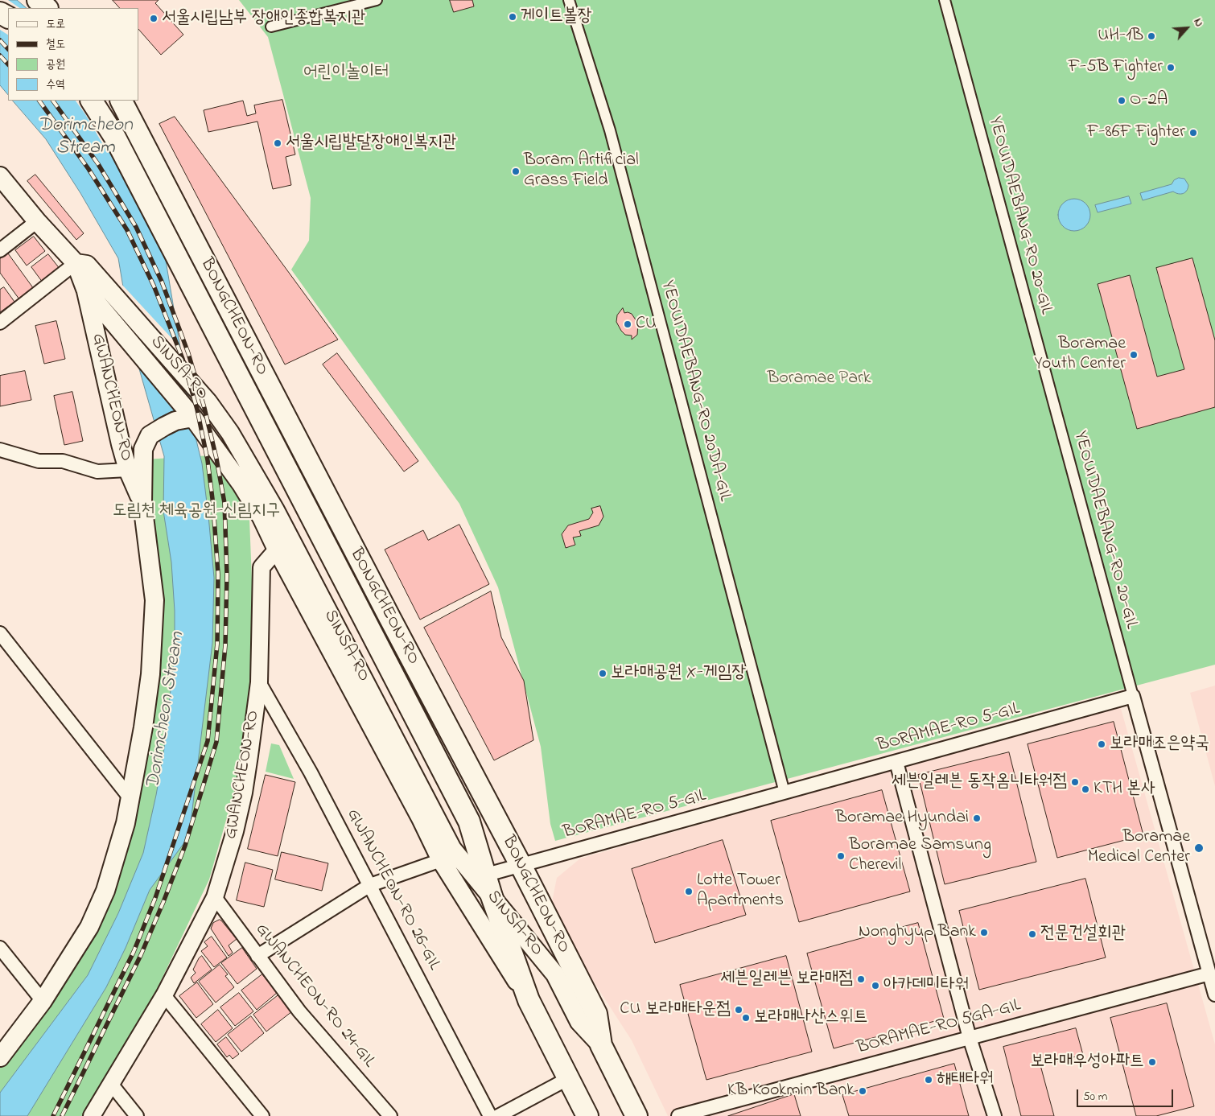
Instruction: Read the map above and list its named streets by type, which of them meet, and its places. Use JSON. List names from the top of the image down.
{
  "streets": {
    "main road": ["BONGCHEON-RO", "SINSA-RO", "GWANCHEON-RO"],
    "street": [
      "YEOUIDAEBANG-RO 20-GIL",
      "YEOUIDAEBANG-RO 20DA-GIL",
      "BORAMAE-RO 5-GIL",
      "GWANCHEON-RO 26-GIL",
      "GWANCHEON-RO 24-GIL",
      "BORAMAE-RO 5GA-GIL"
    ]
  },
  "crossings": [
    ["YEOUIDAEBANG-RO 20-GIL", "BORAMAE-RO 5-GIL"],
    ["BONGCHEON-RO", "SINSA-RO"],
    ["BONGCHEON-RO", "BORAMAE-RO 5-GIL"],
    ["SINSA-RO", "GWANCHEON-RO"],
    ["SINSA-RO", "BORAMAE-RO 5-GIL"],
    ["YEOUIDAEBANG-RO 20DA-GIL", "BORAMAE-RO 5-GIL"],
    ["GWANCHEON-RO", "GWANCHEON-RO 26-GIL"],
    ["GWANCHEON-RO", "GWANCHEON-RO 24-GIL"]
  ],
  "water": ["Dorimcheon Stream"],
  "parks": ["어린이놀이터", "Boramae Park", "도림천 체육공원-신림지구"],
  "places": [
    "게이트볼장",
    "서울시립남부 장애인종합복지관",
    "UH-1B",
    "F-5B Fighter",
    "O-2A",
    "F-86F Fighter",
    "서울시립발달장애인복지관",
    "Boram Artificial Grass Field",
    "CU",
    "Boramae Youth Center",
    "보라매공원 X-게임장",
    "보라매조은약국",
    "세븐일레븐 동작옴니타워점",
    "KTH 본사",
    "Boramae Hyundai",
    "Boramae Medical Center",
    "Boramae Samsung Cherevil",
    "Lotte Tower Apartments",
    "Nonghyup Bank",
    "전문건설회관",
    "세븐일레븐 보라매점",
    "아카데미타워",
    "CU 보라매타운점",
    "보라매나산스위트",
    "보라매우성아파트",
    "해태타워",
    "KB Kookmin Bank"
  ],
  "legend": [
    "도로",
    "철도",
    "공원",
    "수역"
  ],
  "scale_bar": "50 m",
  "north": "top right"
}
